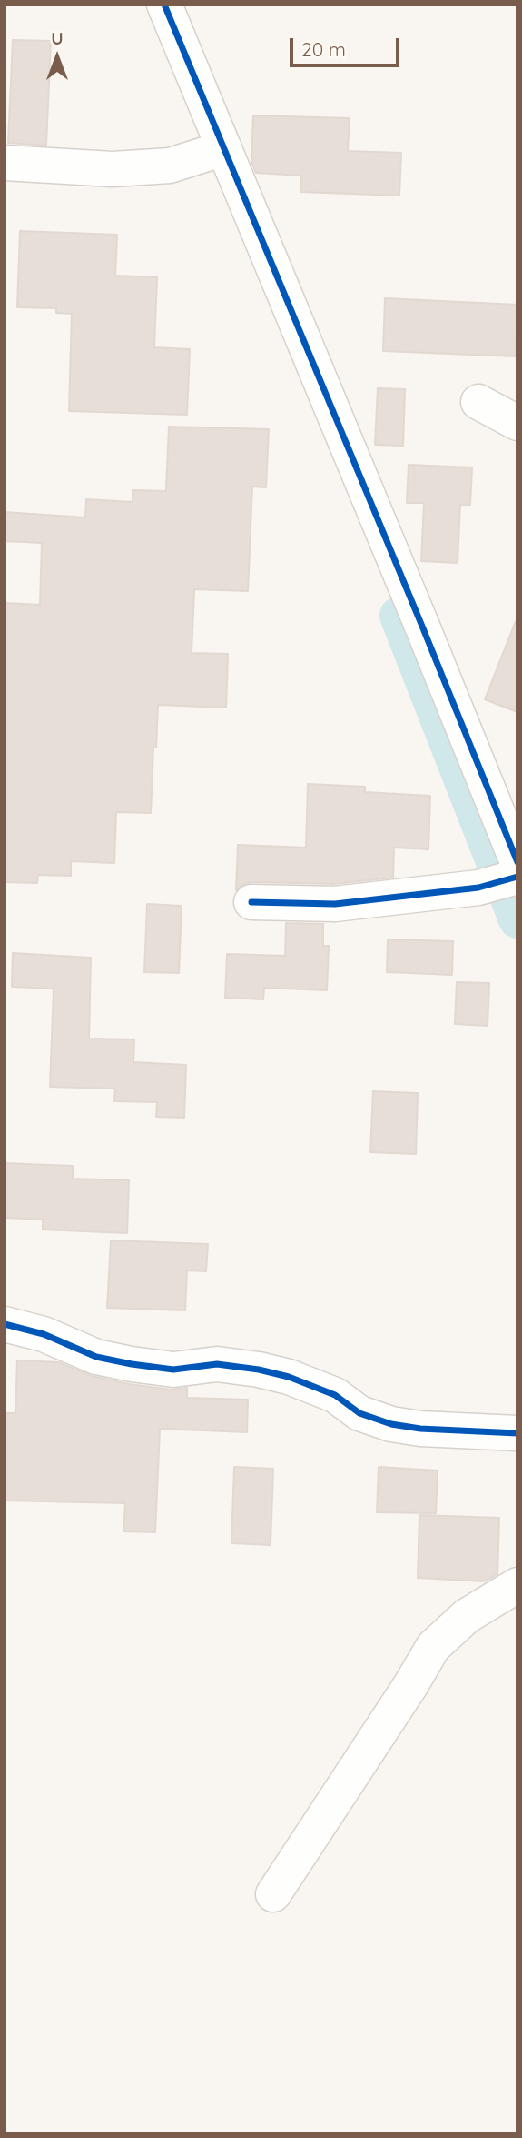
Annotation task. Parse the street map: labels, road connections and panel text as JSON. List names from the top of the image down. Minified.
{"scale_bar":"20 m","north":"top"}
